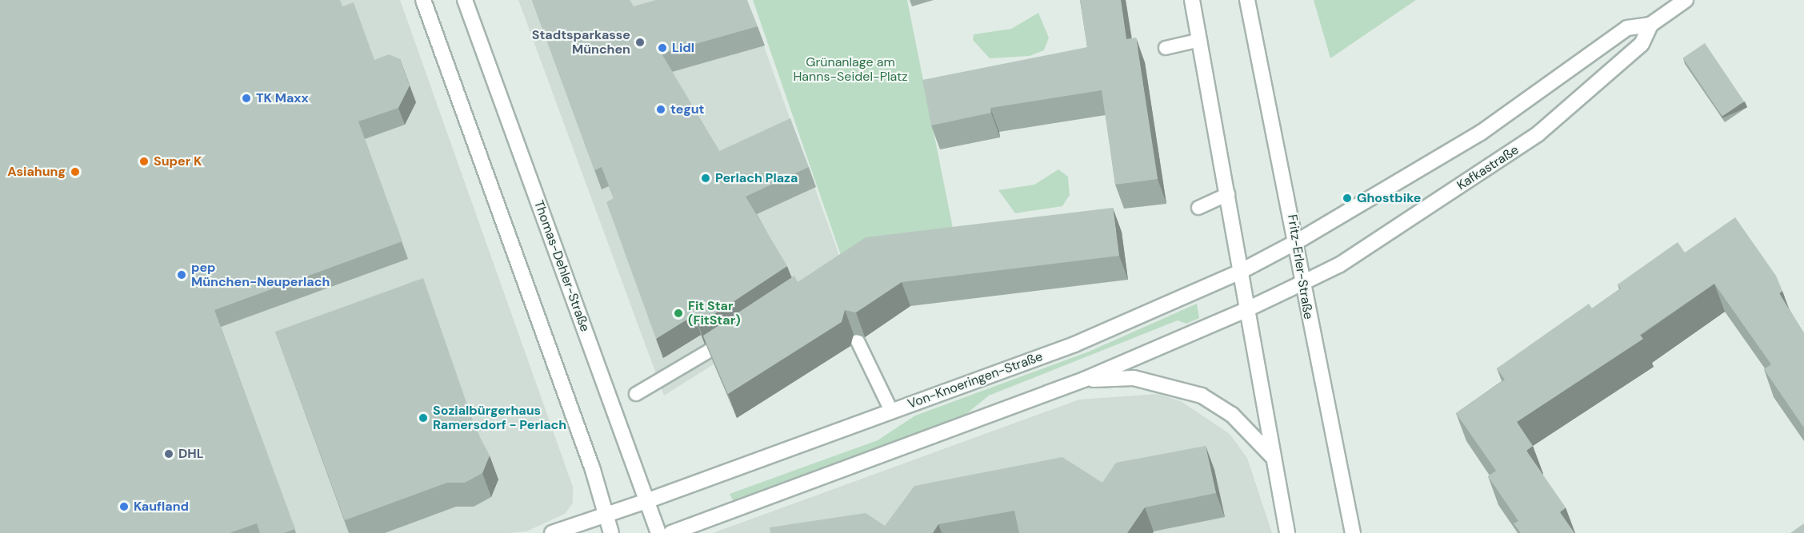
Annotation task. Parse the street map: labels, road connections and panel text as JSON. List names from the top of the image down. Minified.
{"streets":{"street":["Kafkastraße","Thomas-Dehler-Straße","Fritz-Erler-Straße","Von-Knoeringen-Straße"]},"crossings":[["Kafkastraße","Fritz-Erler-Straße"],["Kafkastraße","Von-Knoeringen-Straße"],["Thomas-Dehler-Straße","Von-Knoeringen-Straße"],["Fritz-Erler-Straße","Von-Knoeringen-Straße"]],"parks":["Grünanlage am Hanns-Seidel-Platz"],"places":["Stadtsparkasse München","Lidl","TK Maxx","tegut","Super K","Asiahung","Perlach Plaza","Ghostbike","pep München-Neuperlach","Fit Star (FitStar)","Sozialbürgerhaus Ramersdorf - Perlach","DHL","Kaufland"]}
